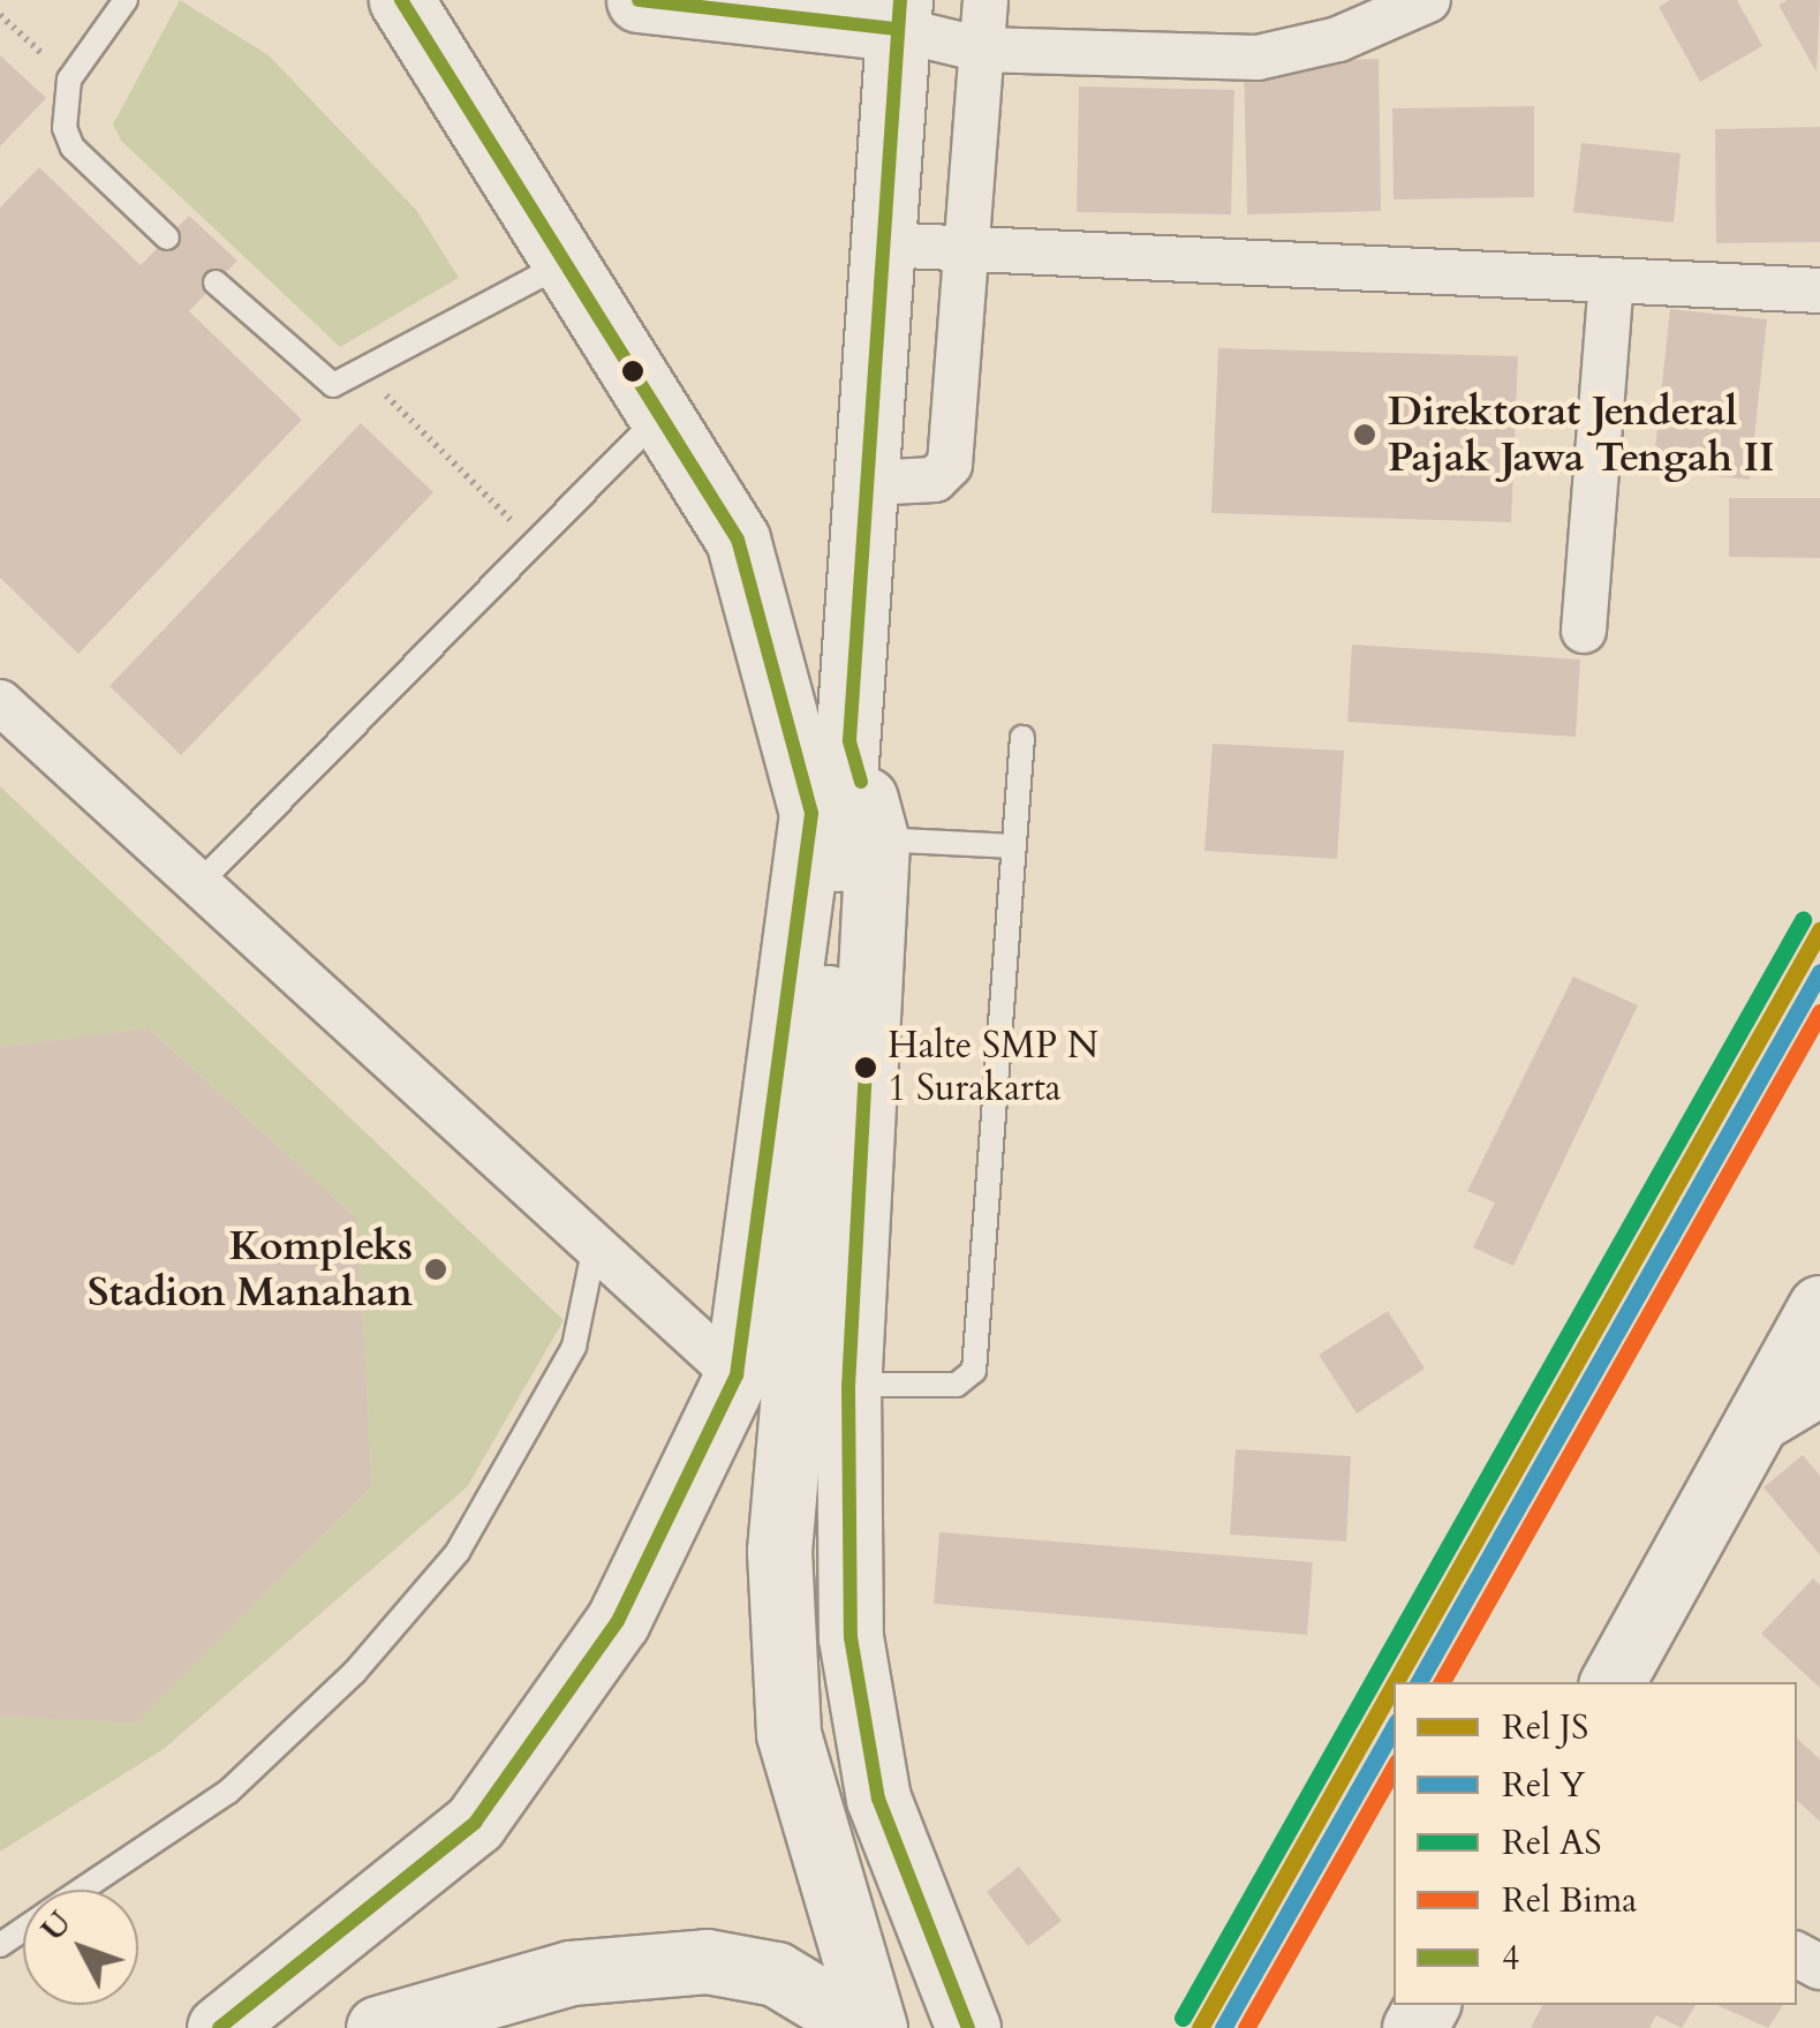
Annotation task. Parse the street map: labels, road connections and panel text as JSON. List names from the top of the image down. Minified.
{"places":["Direktorat Jenderal Pajak Jawa Tengah II","Halte SMP N 1 Surakarta","Kompleks Stadion Manahan"],"lines":["transit line 4","rail line AS","rail line JS","rail line Y","rail line Bima"],"legend":["Rel JS","Rel Y","Rel AS","Rel Bima","4"],"north":"top left"}
